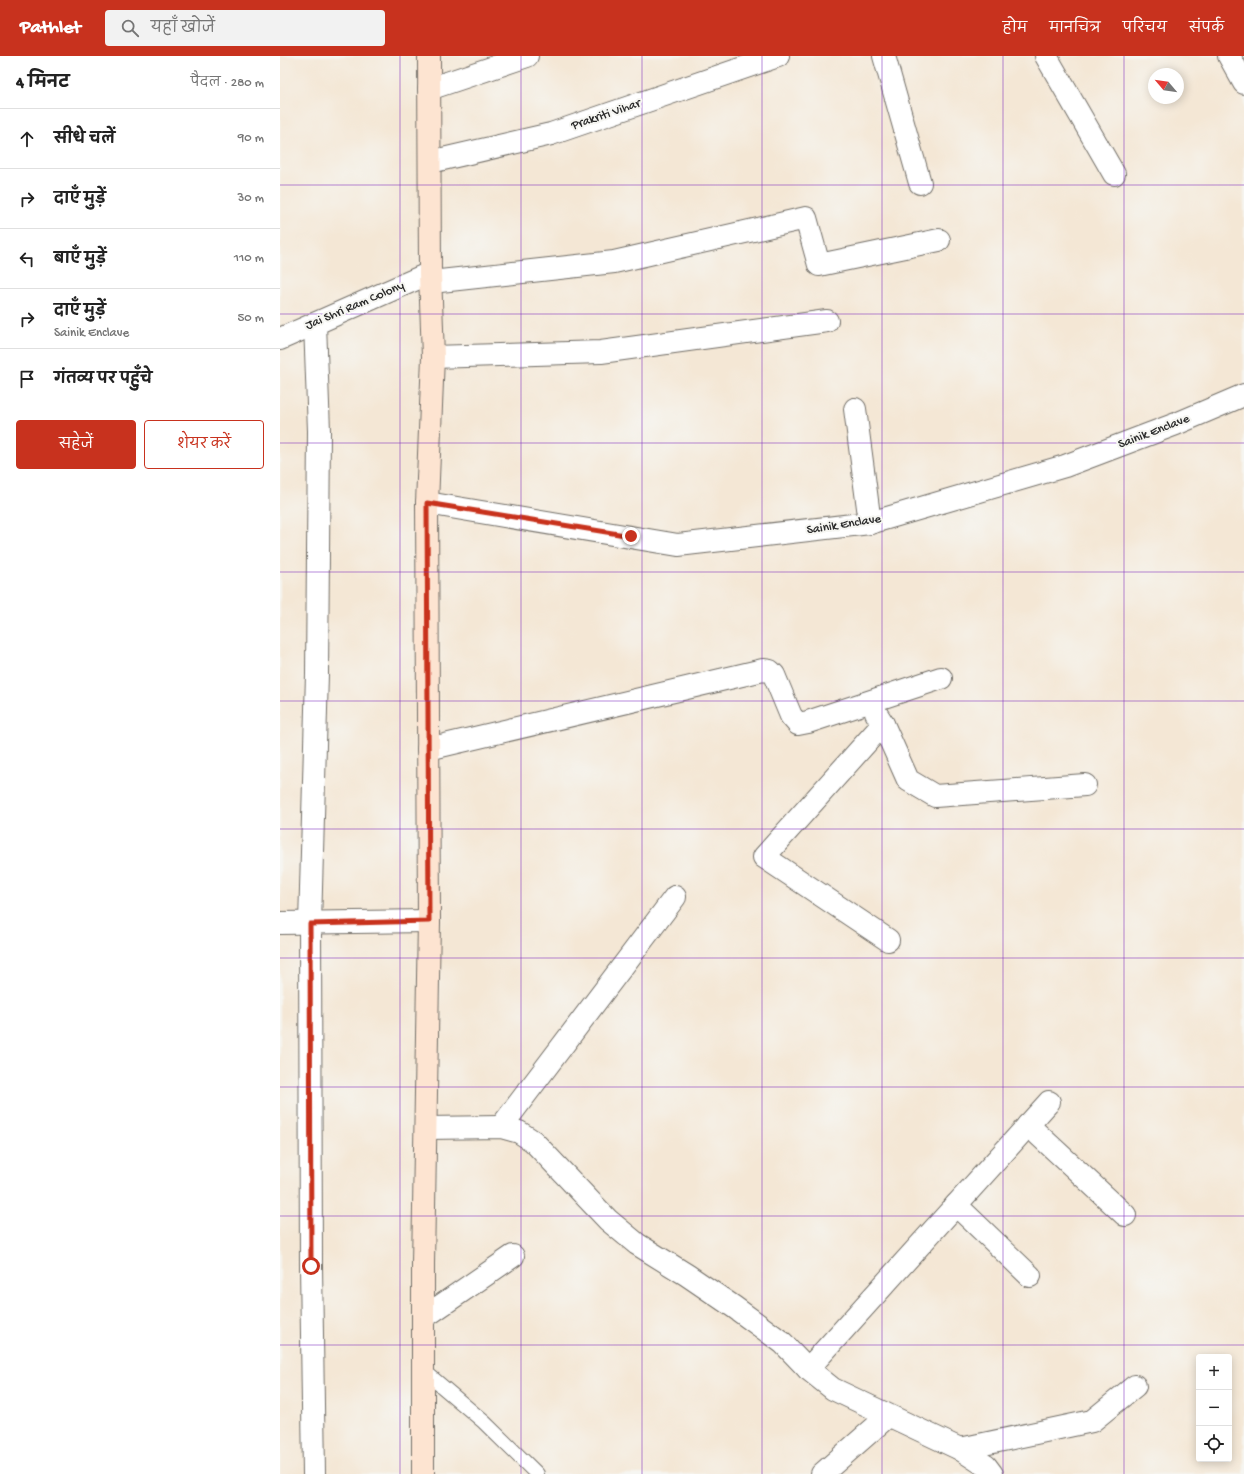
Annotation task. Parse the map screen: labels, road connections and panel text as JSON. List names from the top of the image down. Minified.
{"streets":{"street":["Prakriti Vihar","Jai Shri Ram Colony","Sainik Enclave"]},"north":"top left","page":{"header":"Pathlet","search":"यहाँ खोजें","nav":["होम","मानचित्र","परिचय","संपर्क"],"heading":["4 मिनट","पैदल · 280 m"],"list":[["सीधे चलें","90 m"],["दाएँ मुड़ें","30 m"],["बाएँ मुड़ें","110 m"],["दाएँ मुड़ें","Sainik Enclave","50 m"],"गंतव्य पर पहुँचे"],"buttons":["सहेजें","शेयर करें"],"map_buttons":["+","−"]}}
